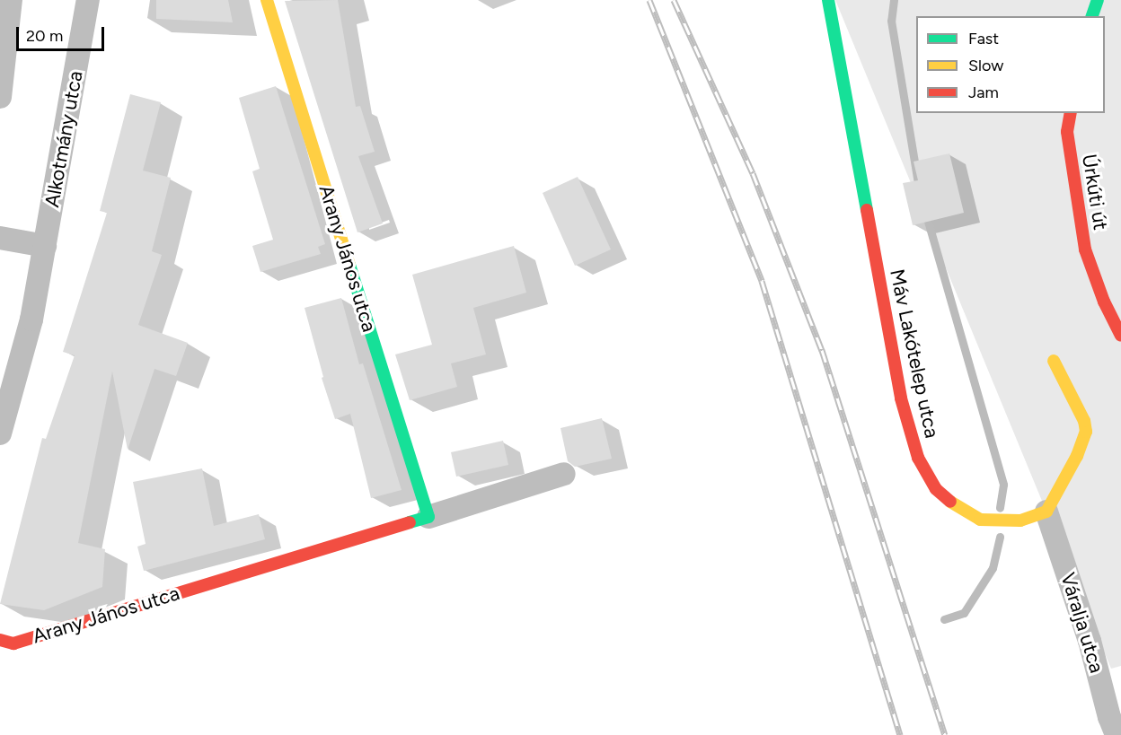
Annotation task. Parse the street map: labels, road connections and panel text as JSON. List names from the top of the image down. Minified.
{"streets":{"street":["Alkotmány utca","Úrkúti út","Arany János utca","Máv Lakótelep utca","Váralja utca"]},"crossings":[["Máv Lakótelep utca","Váralja utca"]],"legend":["Fast","Slow","Jam"],"scale_bar":"20 m"}
